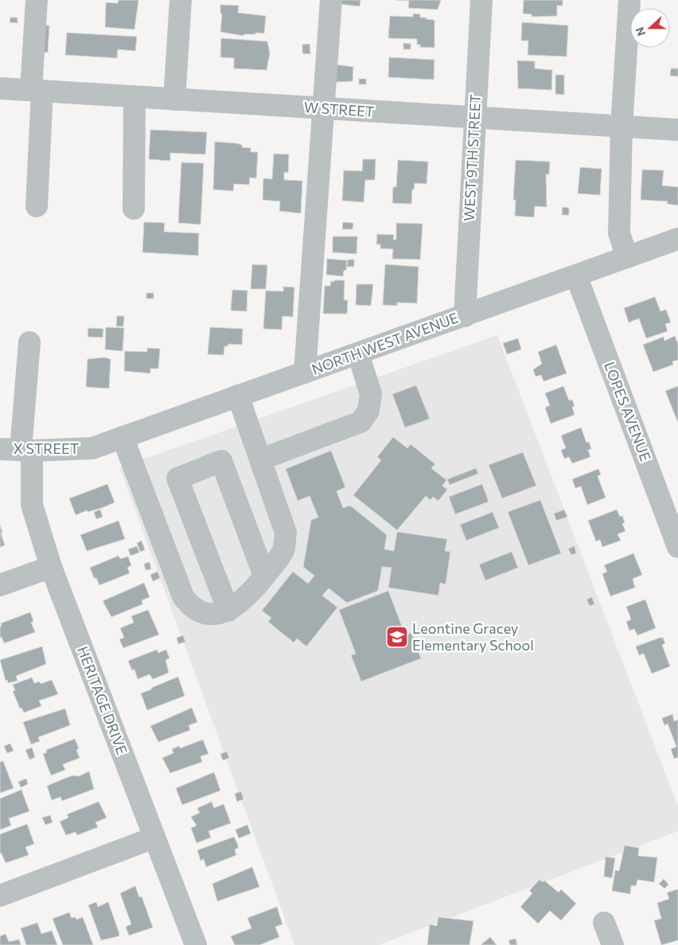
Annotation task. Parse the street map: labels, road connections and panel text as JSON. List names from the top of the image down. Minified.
{"streets":{"street":["W STREET","WEST 9TH STREET","NORTH WEST AVENUE","LOPES AVENUE","X STREET","HERITAGE DRIVE"]},"crossings":[["W STREET","WEST 9TH STREET"],["WEST 9TH STREET","NORTH WEST AVENUE"],["NORTH WEST AVENUE","LOPES AVENUE"],["NORTH WEST AVENUE","X STREET"],["X STREET","HERITAGE DRIVE"]],"places":{"school or university":["Leontine Gracey Elementary School"]},"north":"left"}
